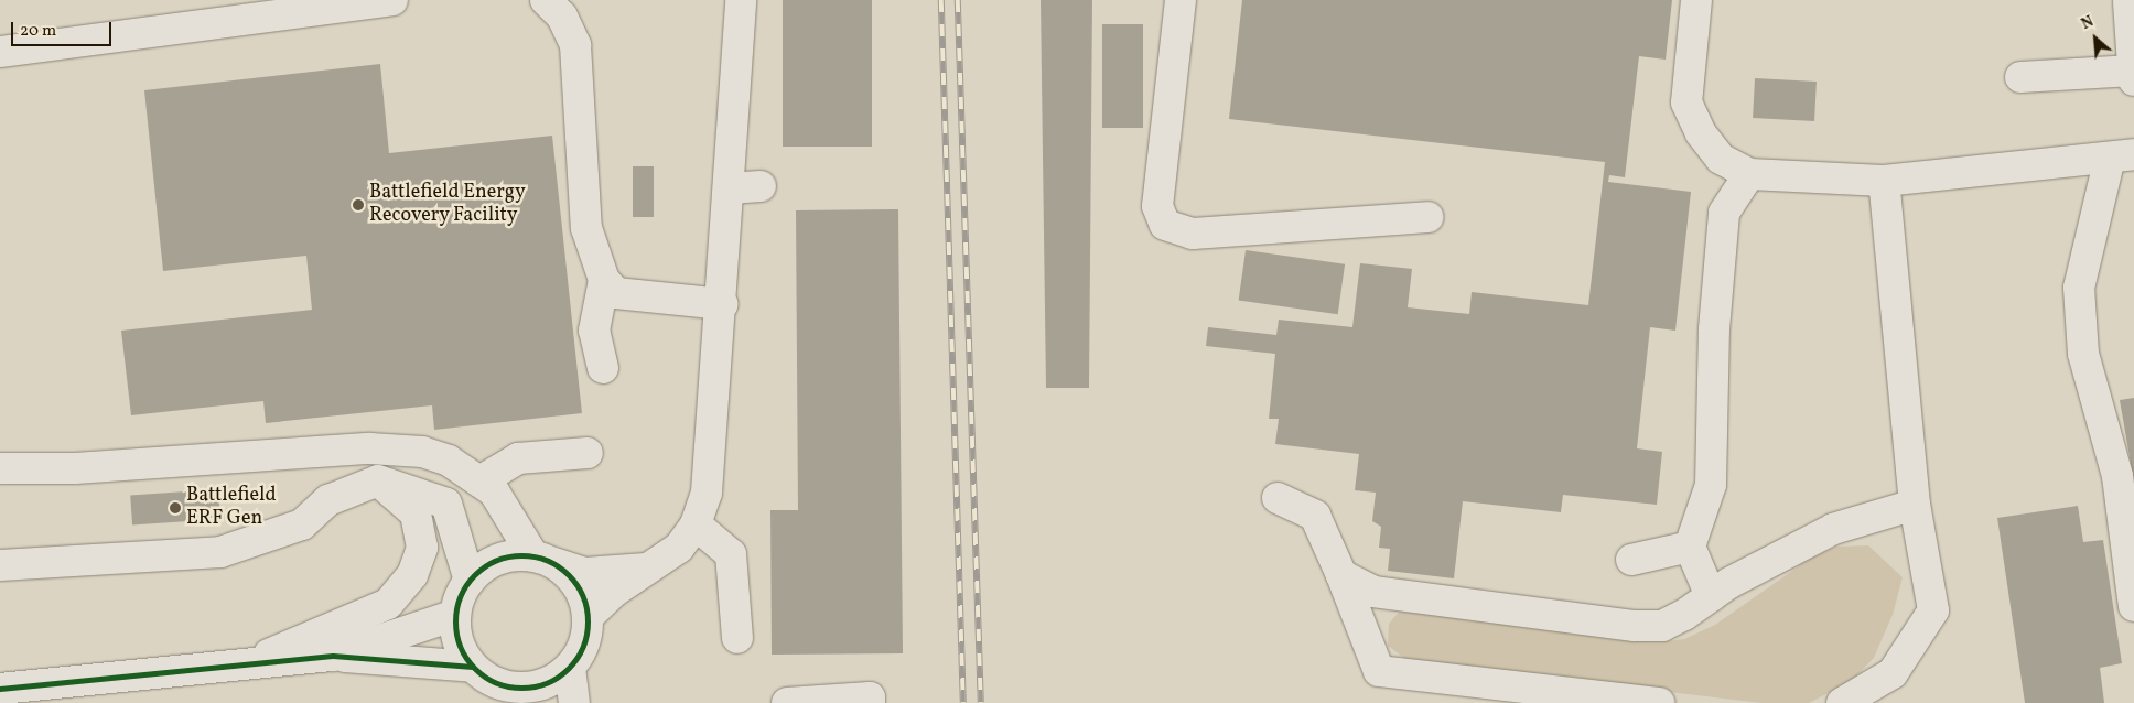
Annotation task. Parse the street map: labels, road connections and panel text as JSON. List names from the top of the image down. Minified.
{"places":["Battlefield Energy Recovery Facility","Battlefield ERF Gen"],"scale_bar":"20 m","north":"top left"}
